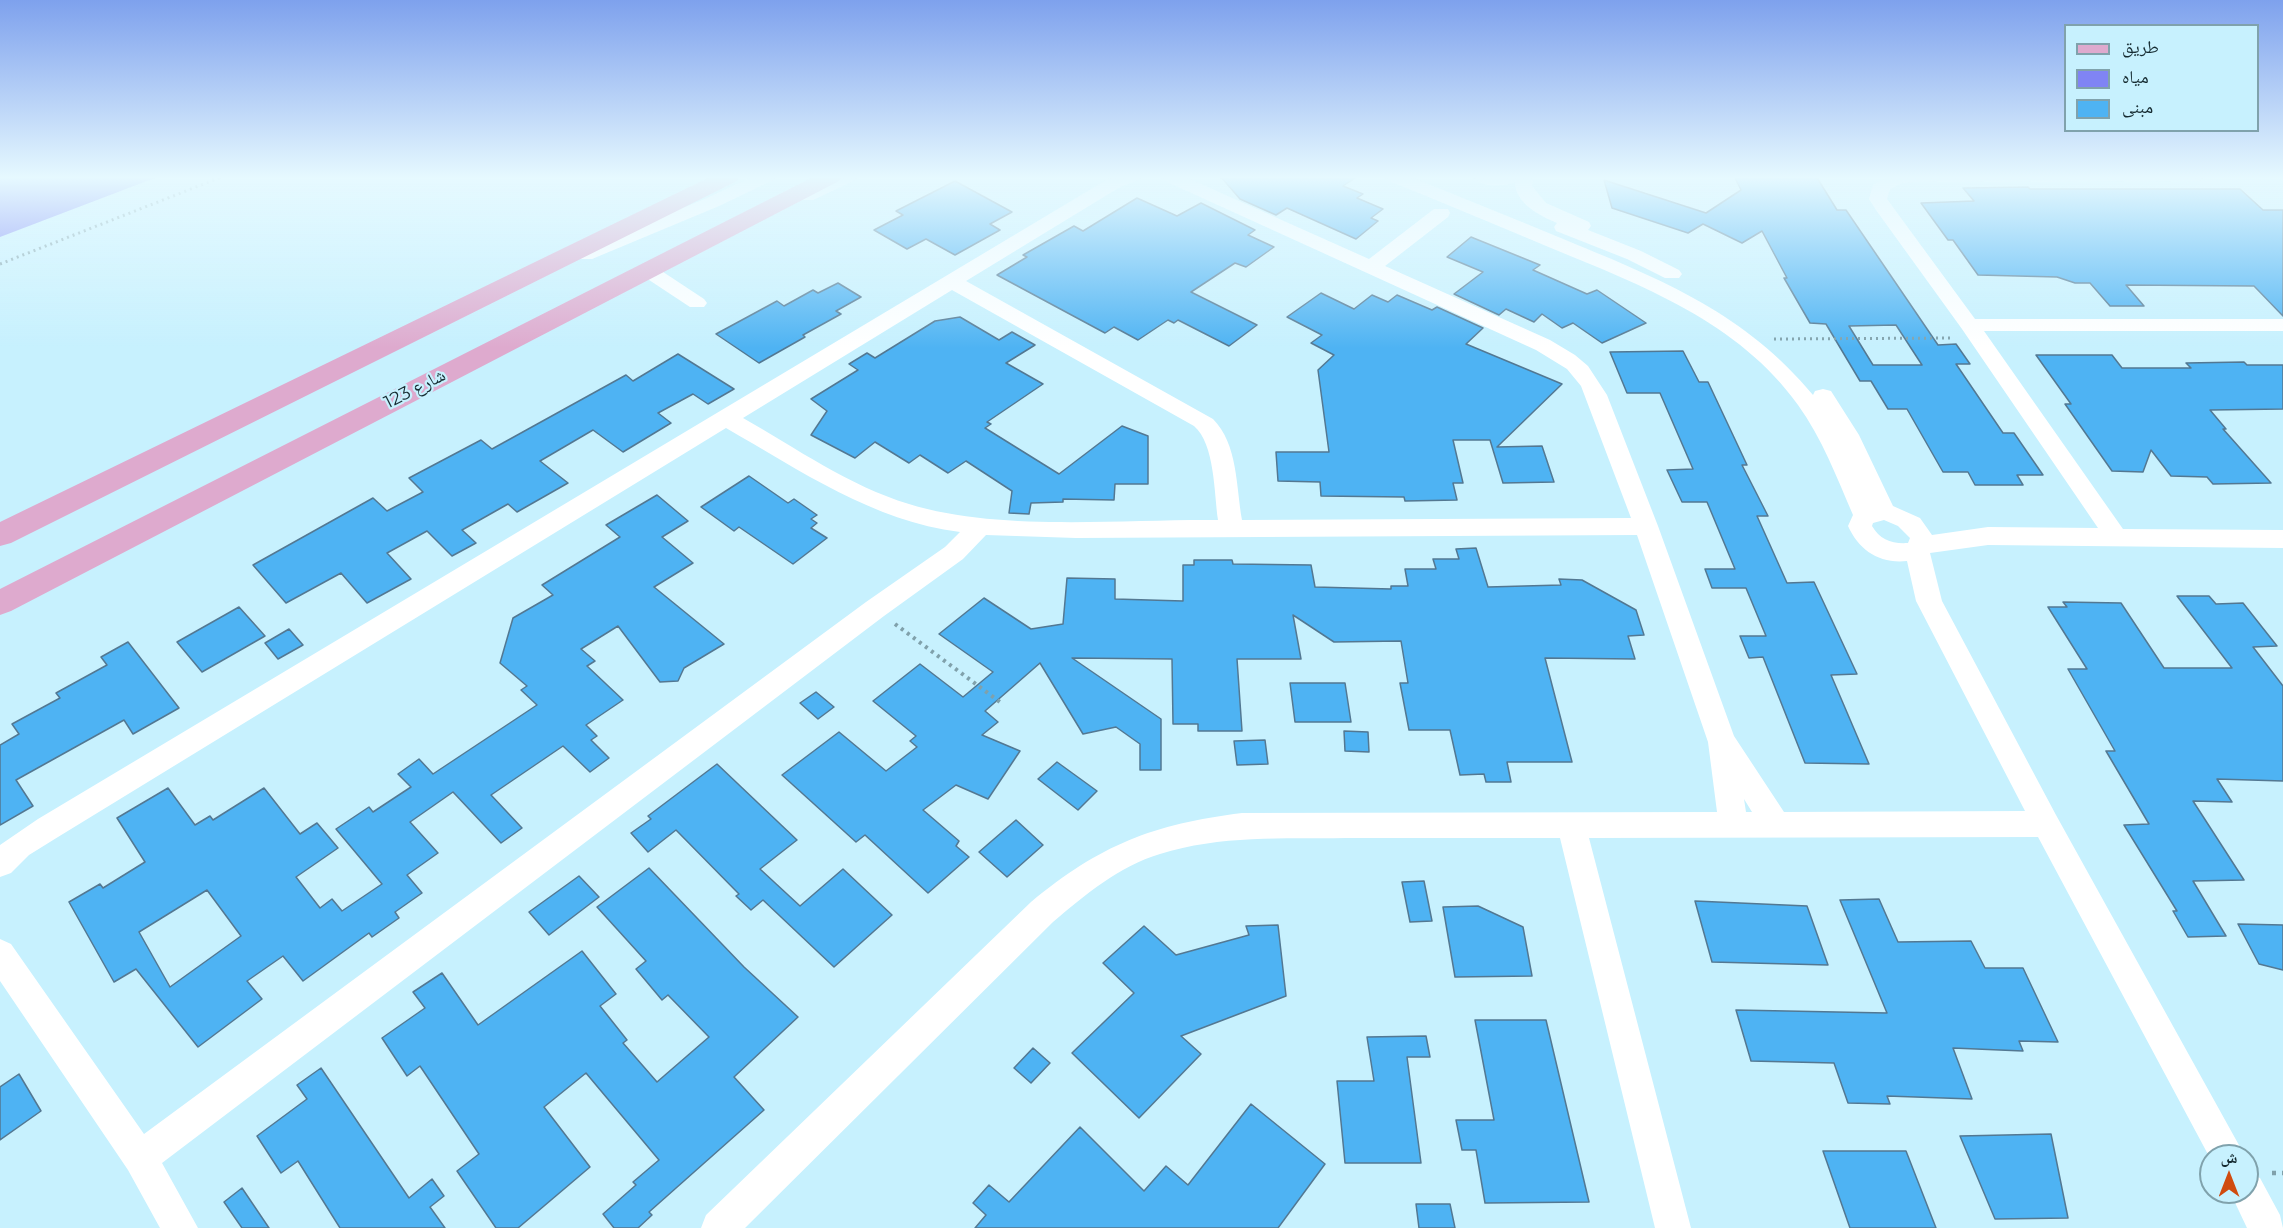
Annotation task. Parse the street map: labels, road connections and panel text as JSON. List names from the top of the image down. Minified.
{"streets":{"main road":["شارع 123"]},"legend":["طريق","مياه","مبنى"],"north":"top"}
